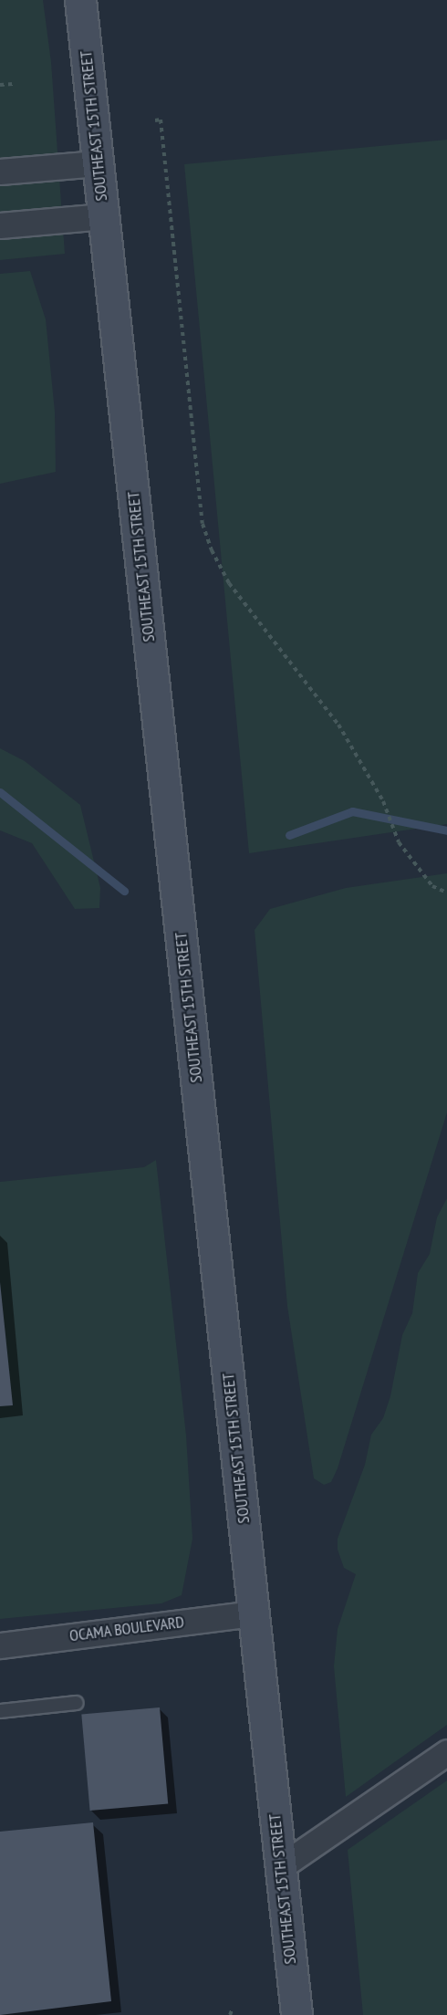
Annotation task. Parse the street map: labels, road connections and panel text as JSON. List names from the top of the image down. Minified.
{"streets":{"main road":["SOUTHEAST 15TH STREET"],"street":["OCAMA BOULEVARD"]},"crossings":[["SOUTHEAST 15TH STREET","OCAMA BOULEVARD"]]}
